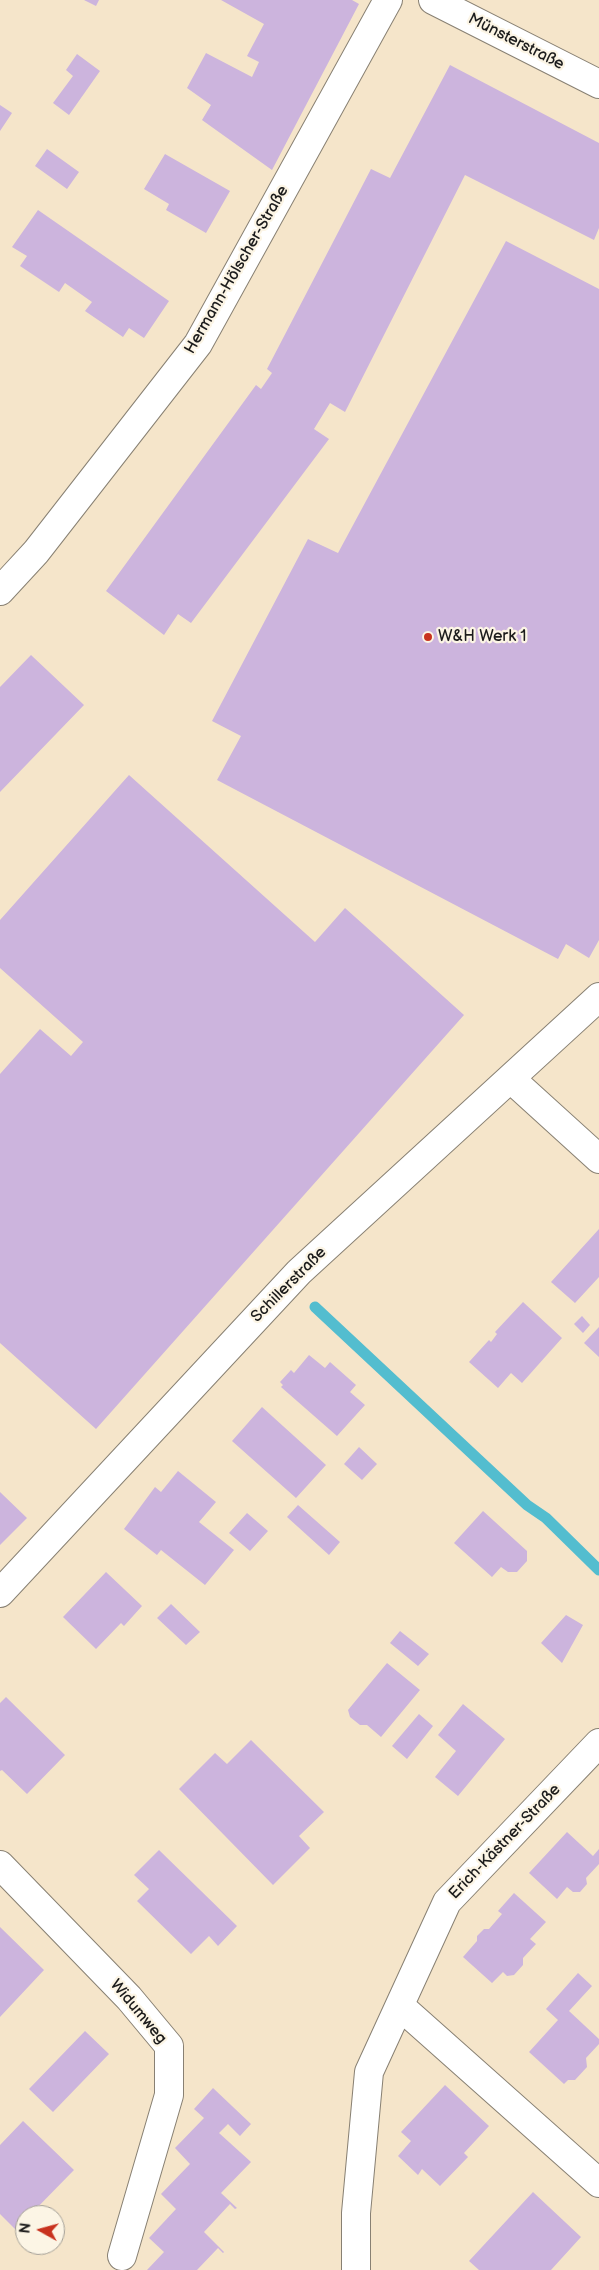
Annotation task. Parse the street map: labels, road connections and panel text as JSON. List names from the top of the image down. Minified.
{"streets":{"street":["Münsterstraße","Hermann-Hölscher-Straße","Schillerstraße","Erich-Kästner-Straße","Widumweg"]},"places":["W&H Werk 1"],"north":"left"}
